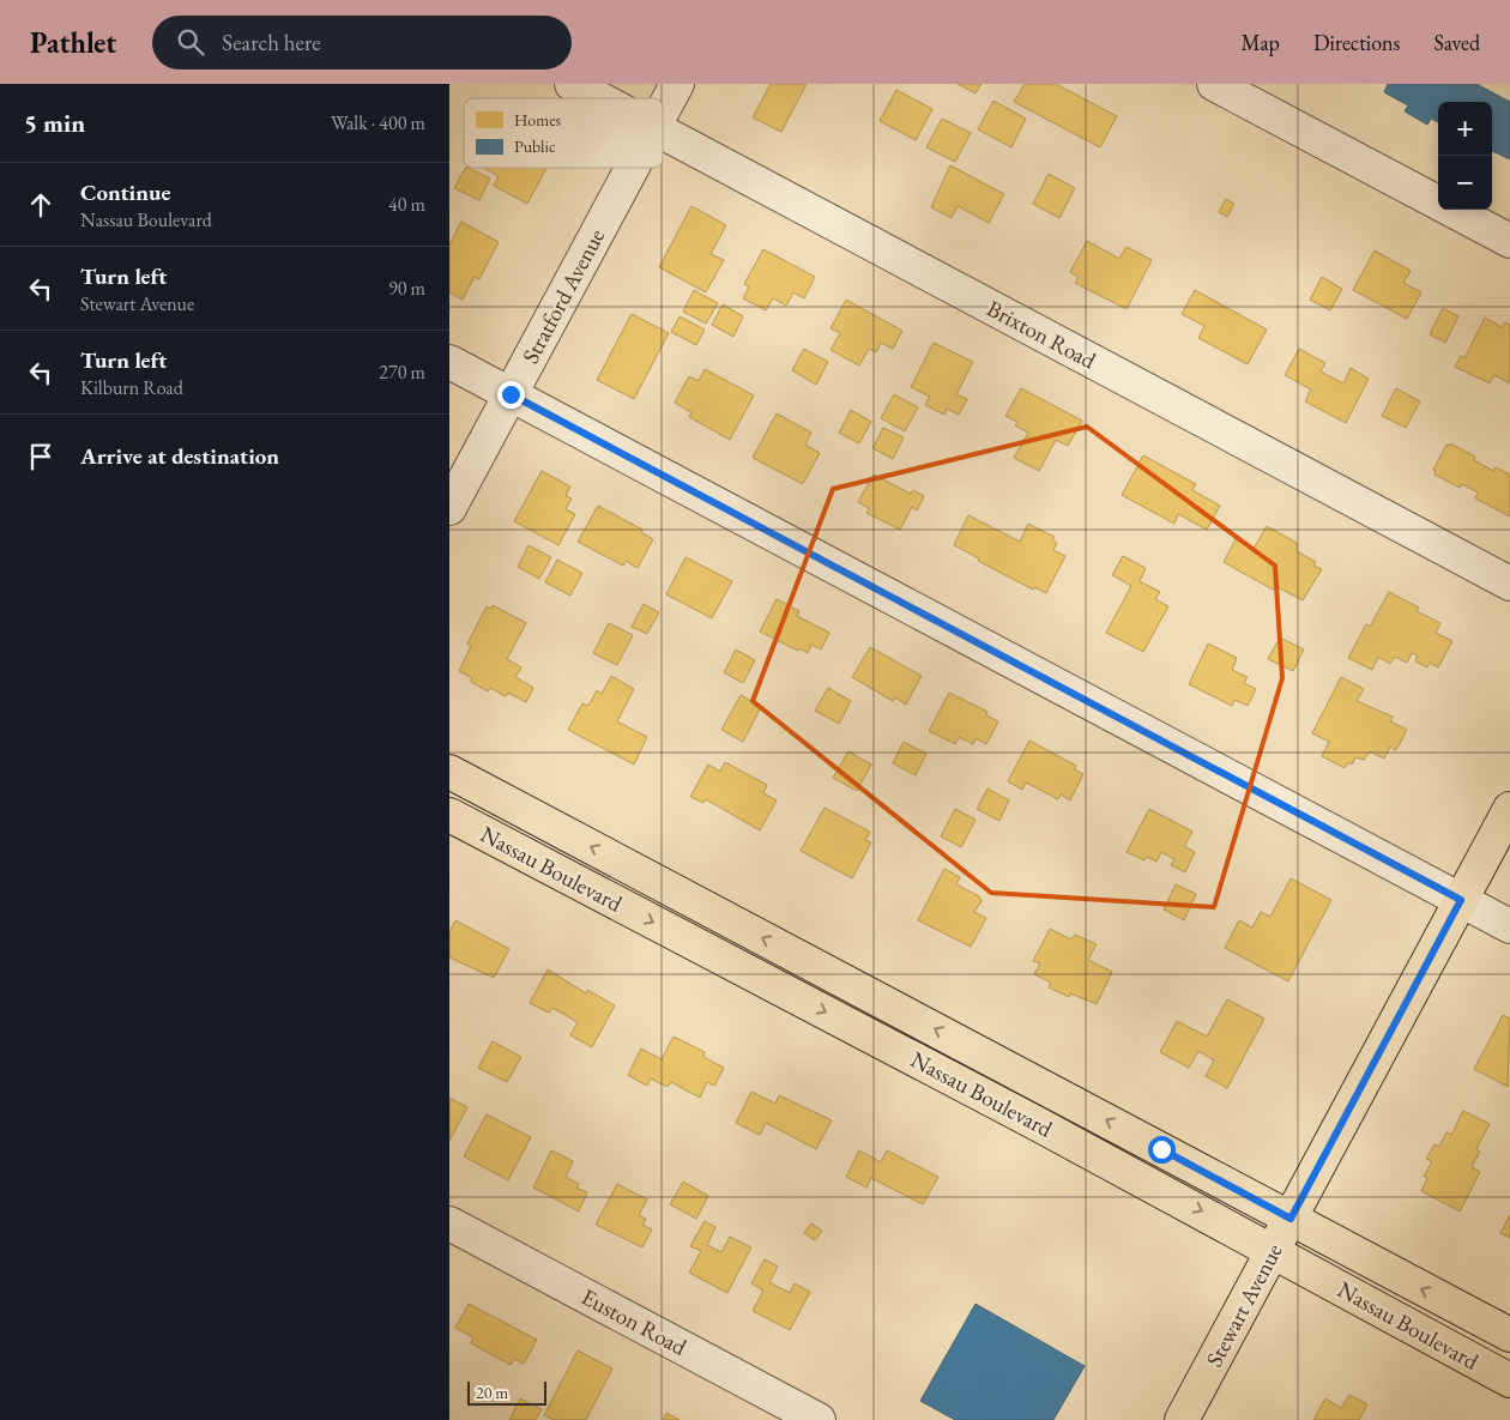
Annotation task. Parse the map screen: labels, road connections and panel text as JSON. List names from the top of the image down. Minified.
{"streets":{"main road":["Nassau Boulevard","Stewart Avenue"],"street":["Stratford Avenue","Brixton Road","Euston Road"]},"crossings":[["Nassau Boulevard","Stewart Avenue"]],"legend":["Homes","Public"],"scale_bar":"20 m","page":{"header":"Pathlet","search":"Search here","nav":["Map","Directions","Saved"],"heading":["5 min","Walk · 400 m"],"map_buttons":["+","−"],"list":[["Continue","Nassau Boulevard","40 m"],["Turn left","Stewart Avenue","90 m"],["Turn left","Kilburn Road","270 m"],"Arrive at destination"],"scale":"20 m"}}
